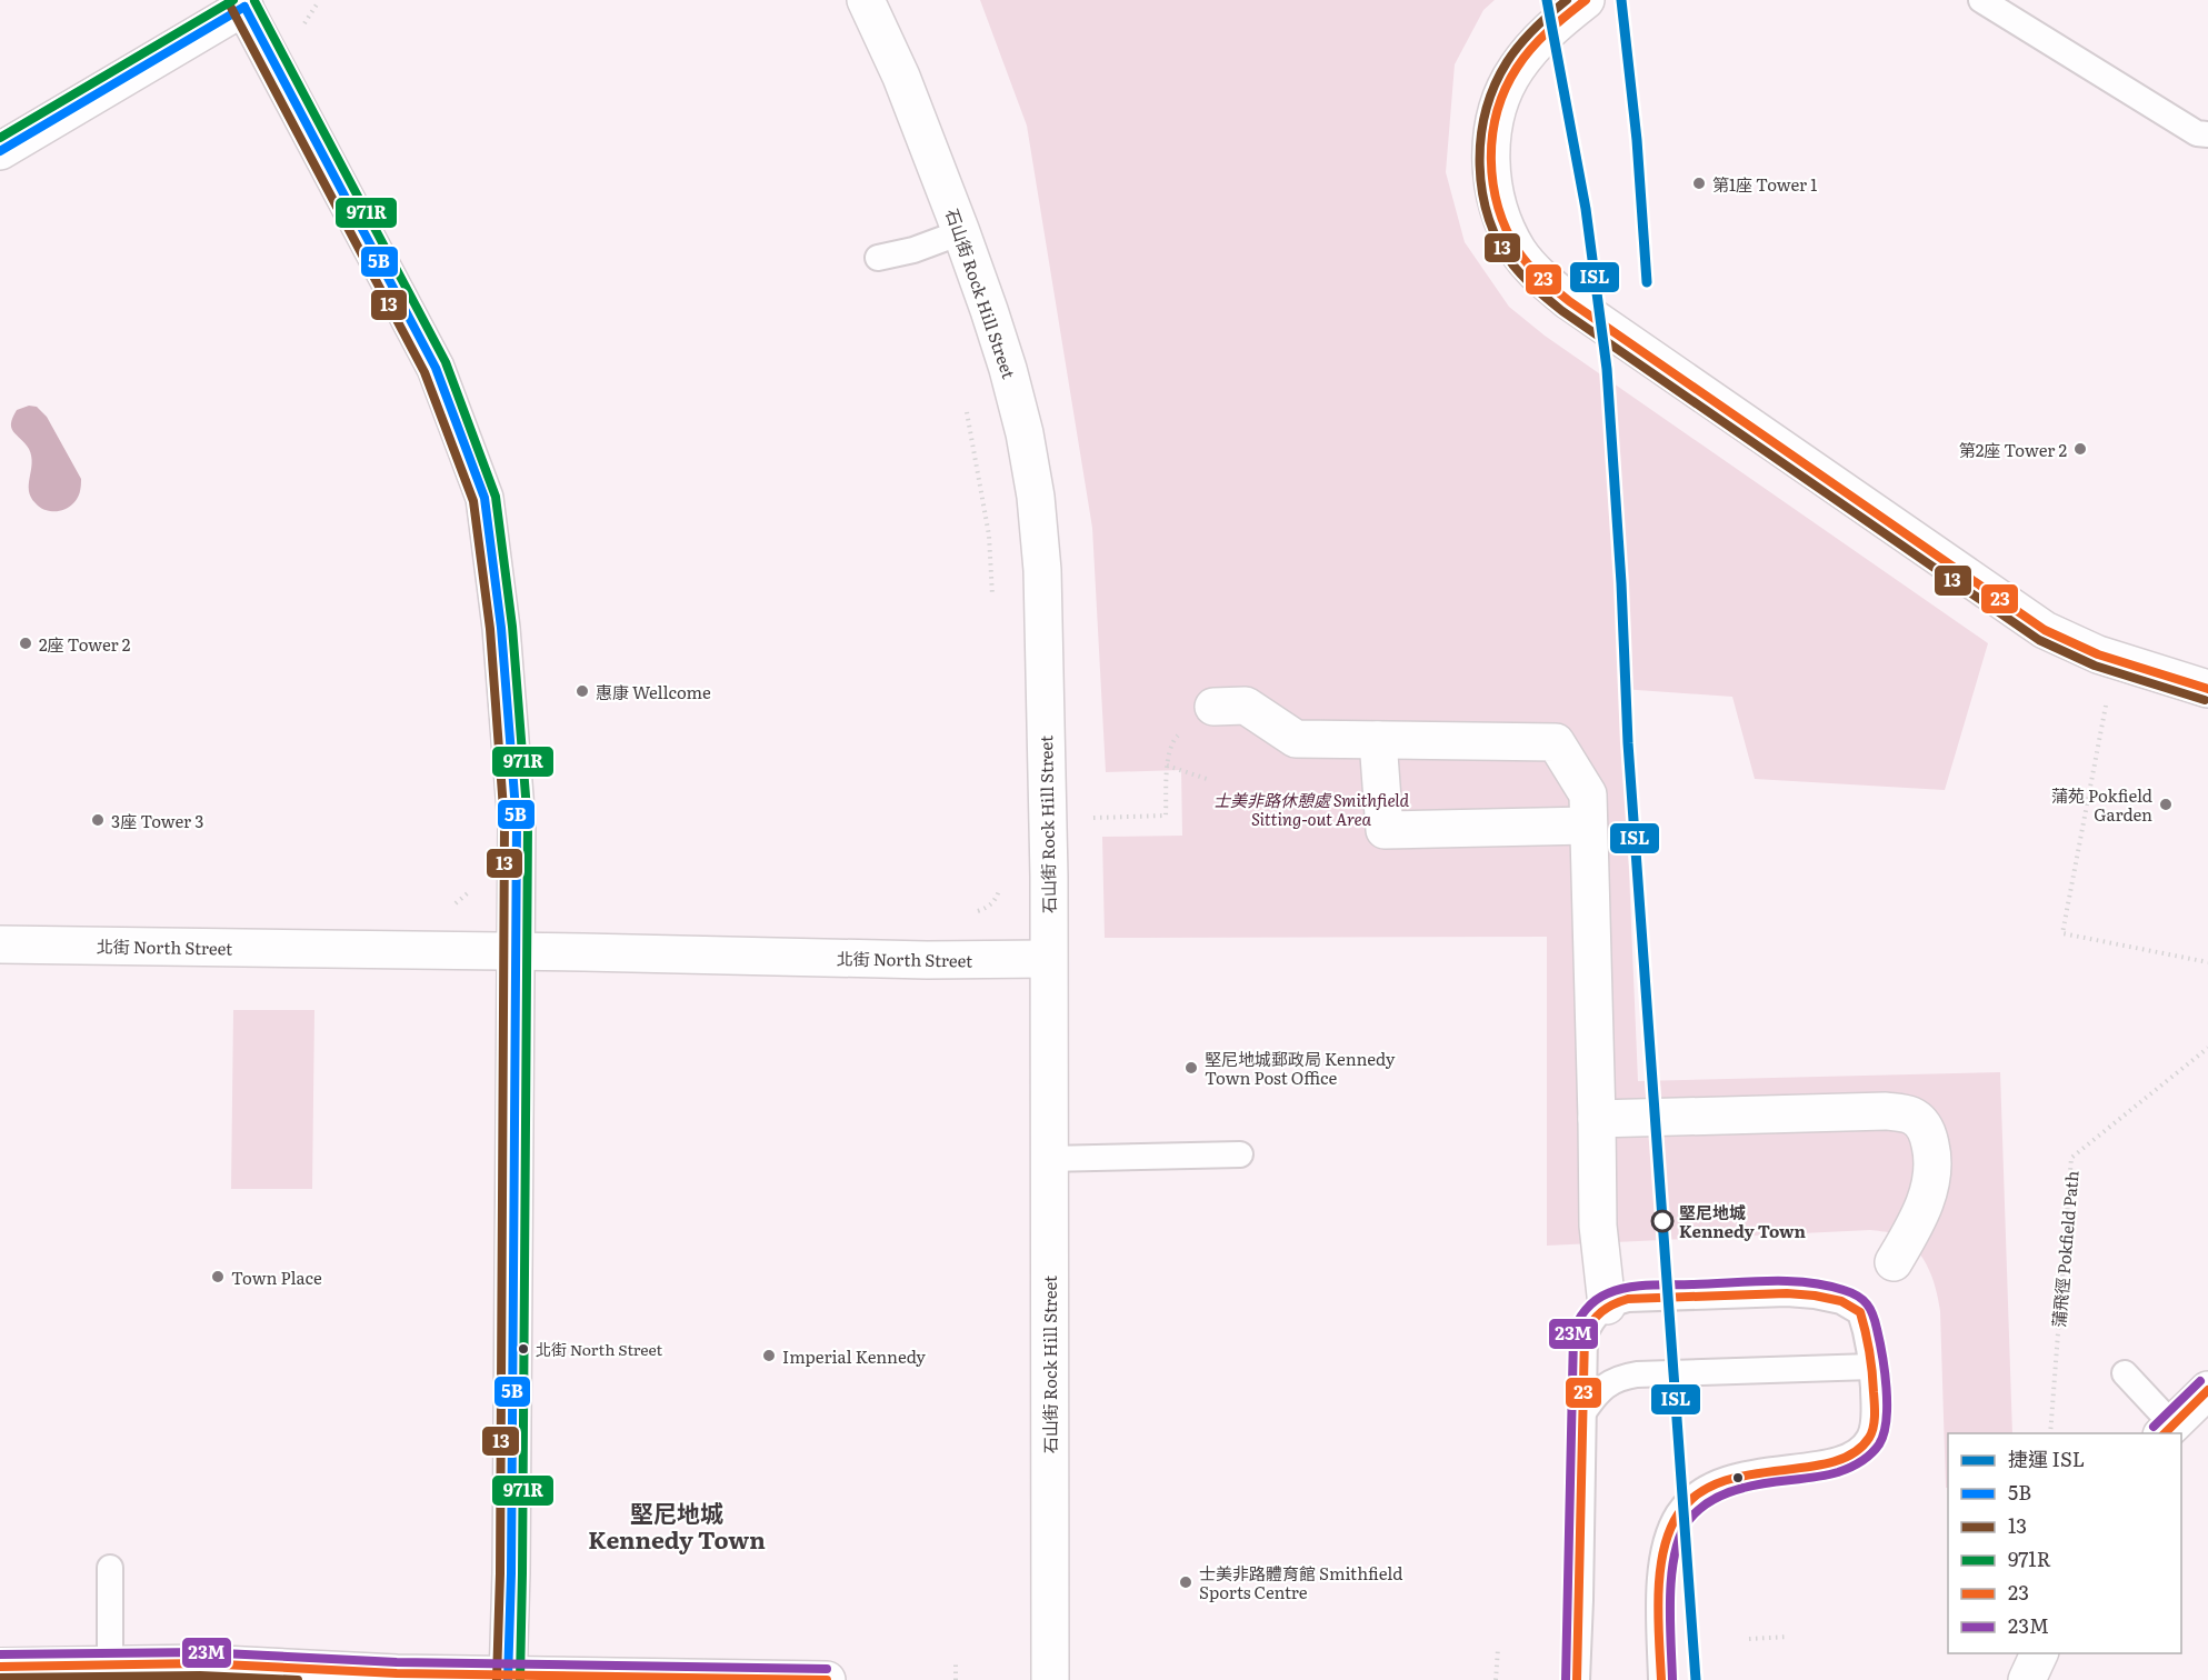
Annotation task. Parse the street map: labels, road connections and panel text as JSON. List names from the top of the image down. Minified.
{"streets":{"main road":["石山街 Rock Hill Street","北街 North Street"],"path":["蒲飛徑 Pokfield Path"]},"crossings":[["石山街 Rock Hill Street","北街 North Street"]],"districts":["堅尼地城 Kennedy Town"],"parks":["士美非路休憩處 Smithfield Sitting-out Area"],"places":["第1座 Tower 1","第2座 Tower 2","2座 Tower 2","惠康 Wellcome","蒲苑 Pokfield Garden","3座 Tower 3","堅尼地城郵政局 Kennedy Town Post Office","堅尼地城 Kennedy Town","Town Place","北街 North Street","Imperial Kennedy","士美非路體育館 Smithfield Sports Centre"],"lines":["metro line ISL","transit line 13","transit line 971R","transit line 23","transit line 5B","transit line 23M"],"legend":["捷運 ISL","5B","13","971R","23","23M"]}
